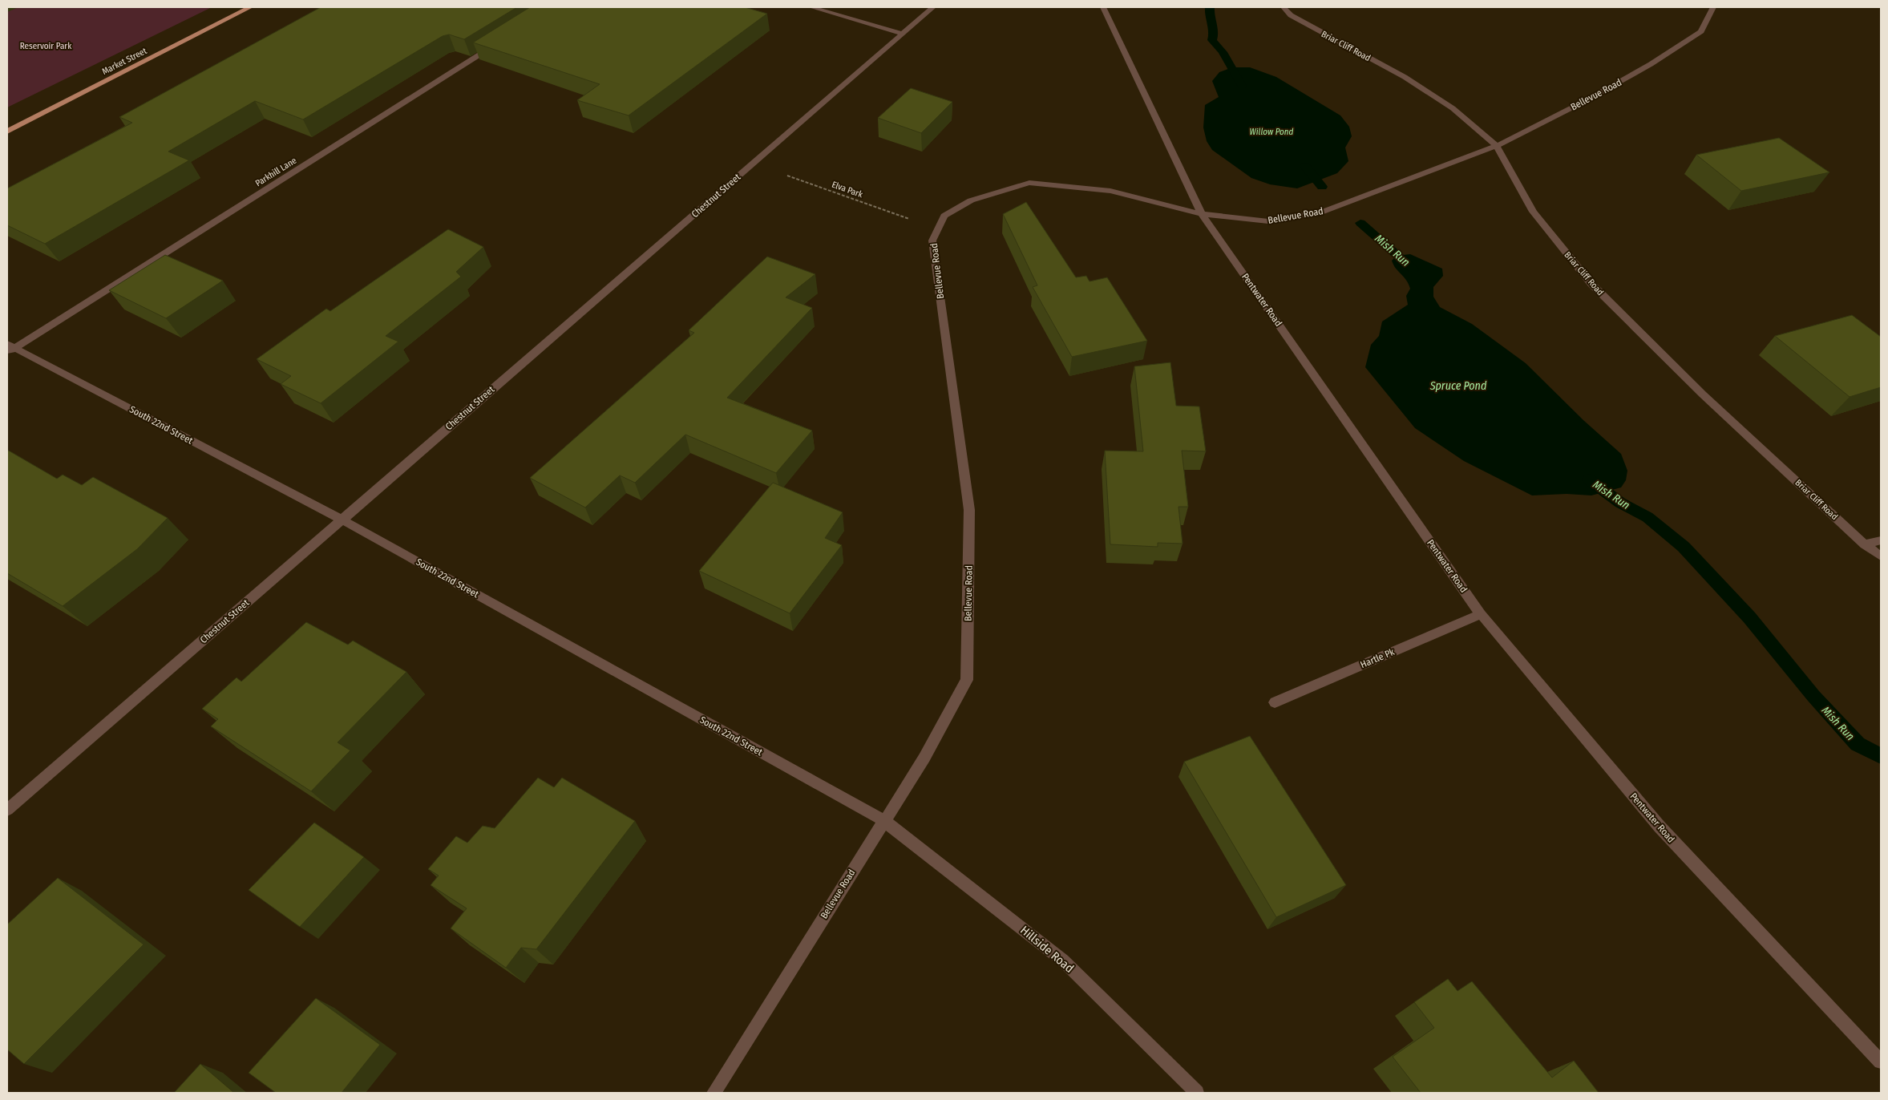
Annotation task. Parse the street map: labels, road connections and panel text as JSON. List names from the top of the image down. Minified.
{"streets":{"main road":["Market Street"],"street":["Briar Cliff Road","Bellevue Road","Parkhill Lane","Chestnut Street","Pentwater Road","South 22nd Street","Hartle Pk","Hillside Road"],"path":["Elva Park"]},"crossings":[["Briar Cliff Road","Bellevue Road"],["Bellevue Road","Elva Park"],["Bellevue Road","Pentwater Road"],["Bellevue Road","South 22nd Street"],["Bellevue Road","Hillside Road"],["Parkhill Lane","South 22nd Street"],["Elva Park","Chestnut Street"],["Chestnut Street","South 22nd Street"],["Pentwater Road","Hartle Pk"],["South 22nd Street","Hillside Road"]],"water":["Willow Pond","Mish Run","Spruce Pond"],"parks":["Reservoir Park"]}
